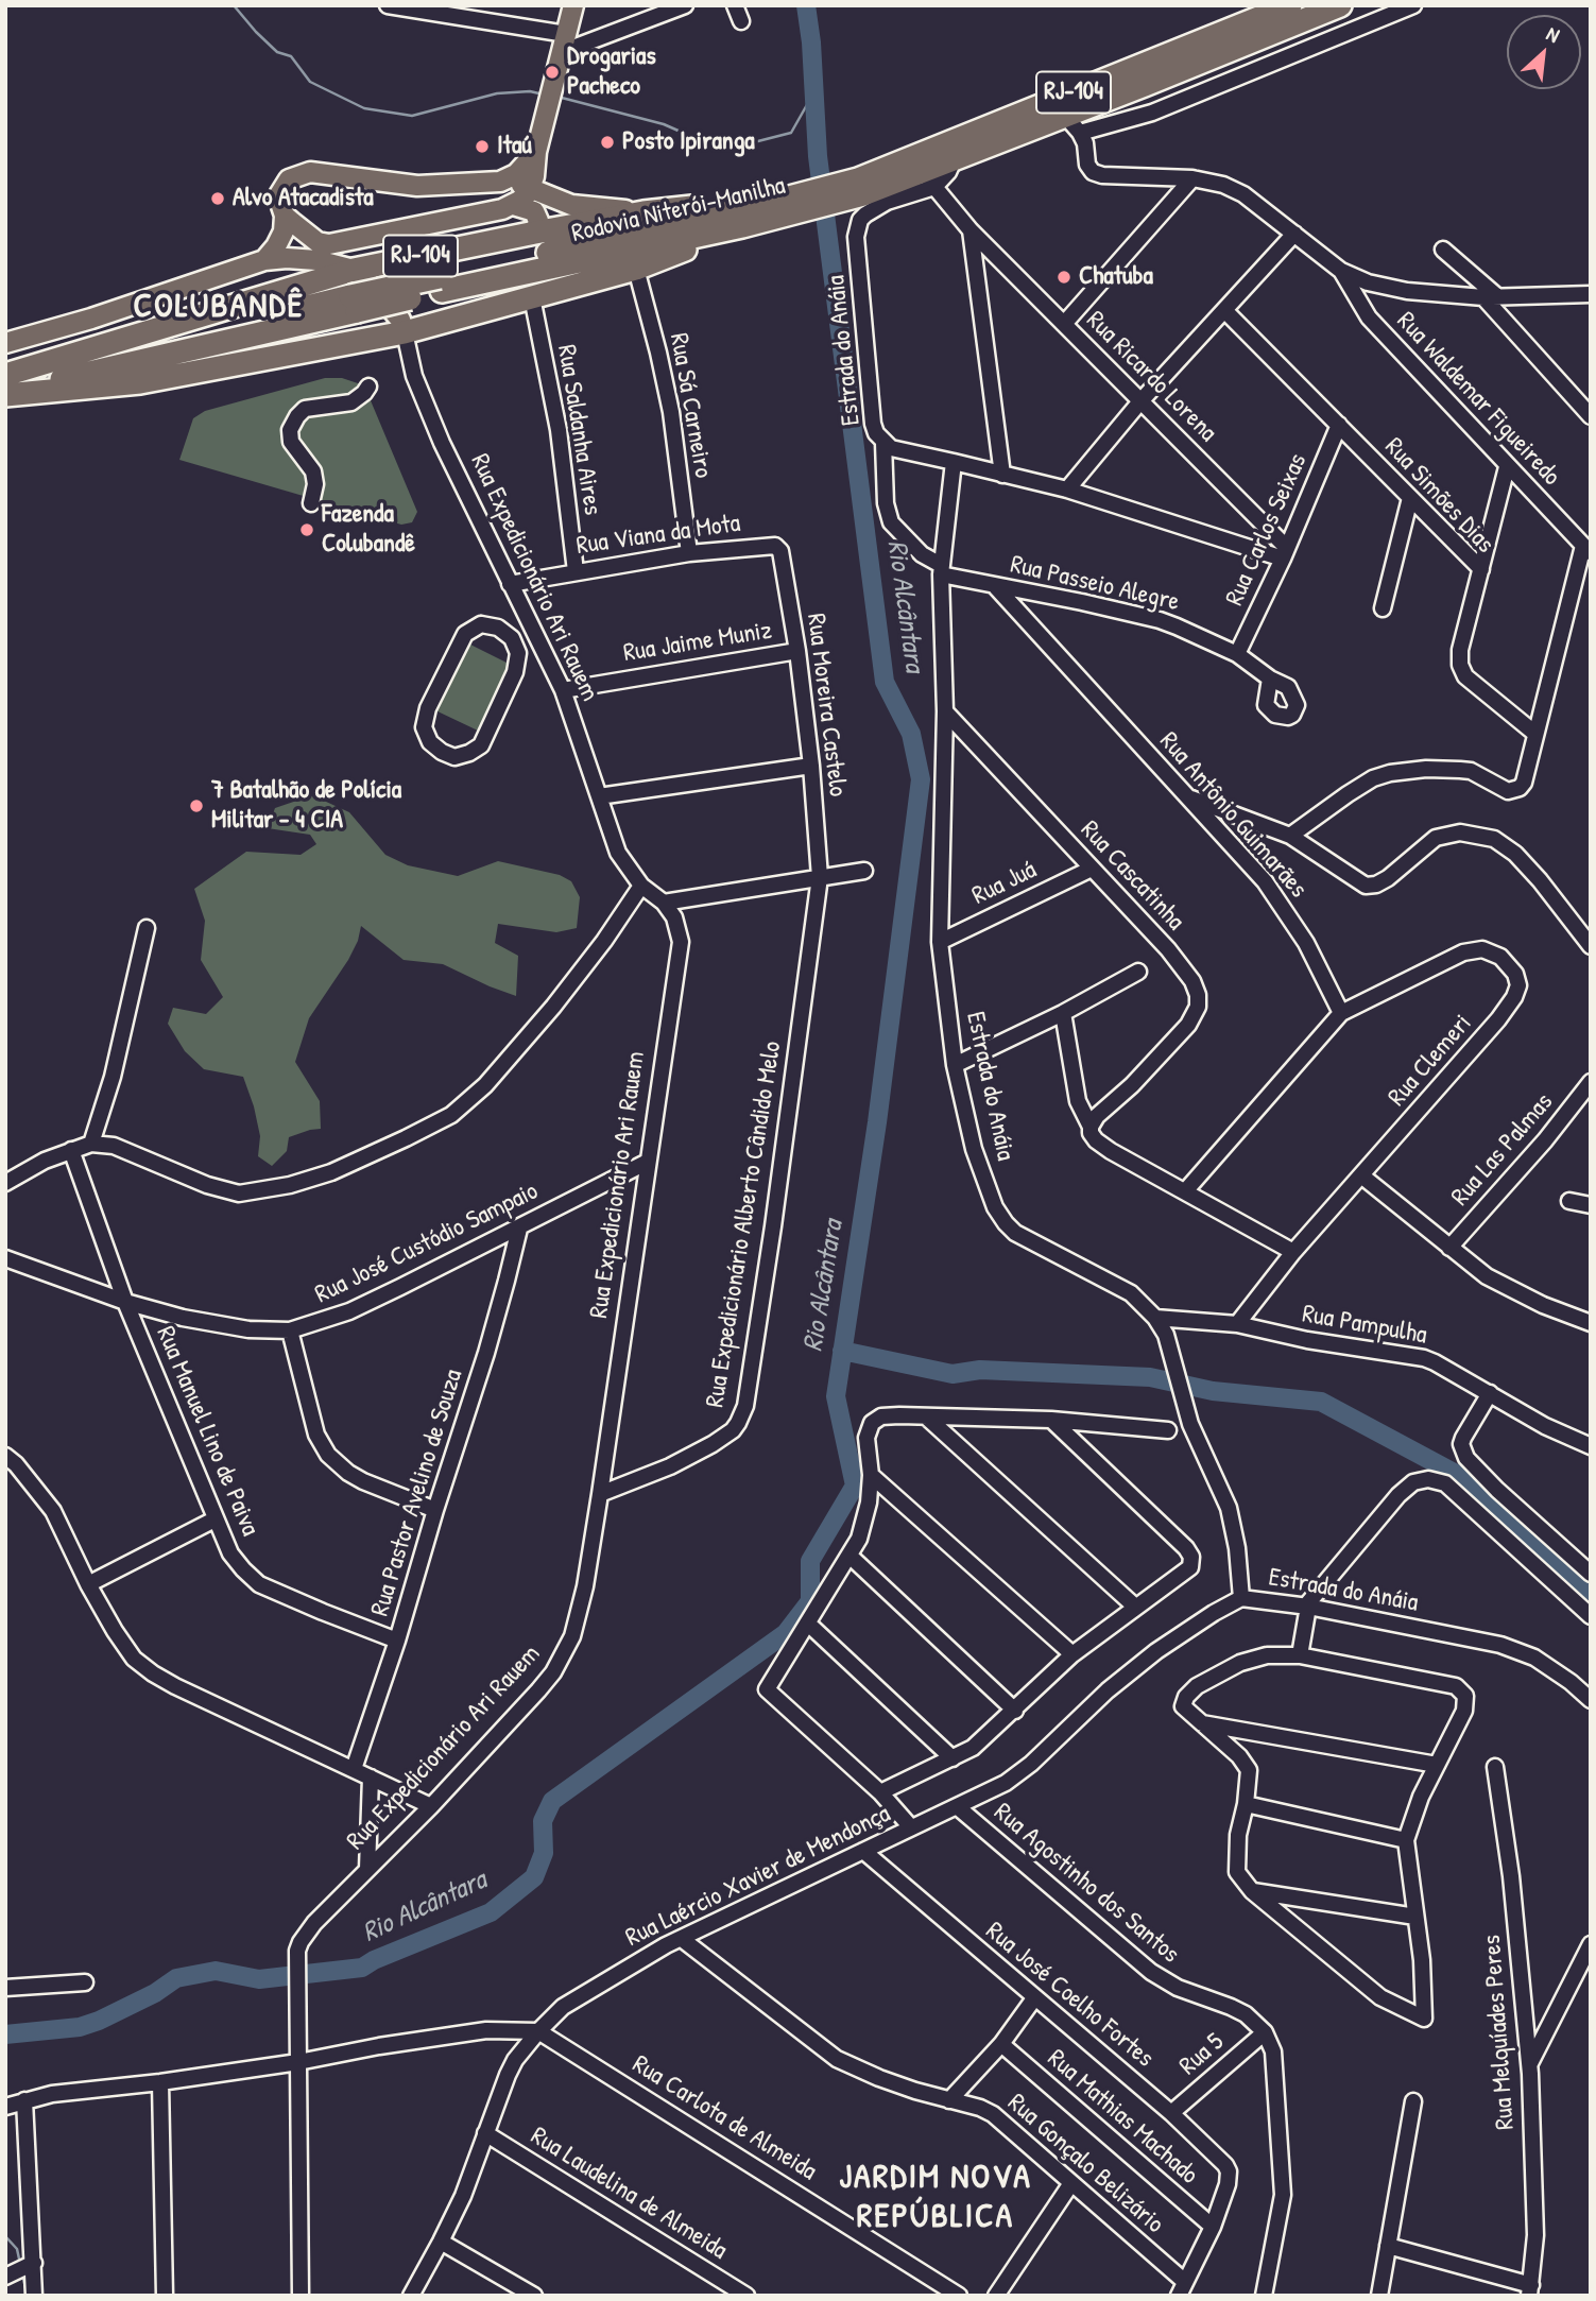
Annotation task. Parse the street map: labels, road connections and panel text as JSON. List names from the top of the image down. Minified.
{"streets":{"highway":["RJ-104","Rodovia Niterói-Manilha"],"main road":["Rua Expedicionário Ari Rauem"],"street":["Estrada do Anáia","Rua Ricardo Lorena","Rua Waldemar Figueiredo","Rua Sá Carneiro","Rua Saldanha Aires","Rua Simões Dias","Rua Carlos Seixas","Rua Viana da Mota","Rua Passeio Alegre","Rua Jaime Muniz","Rua Moreira Castelo","Rua Antônio Guimarães","Rua Cascatinha","Rua Juá","Rua Clemeri","Rua Las Palmas","Rua Expedicionário Alberto Cândido Melo","Rua José Custódio Sampaio","Rua Pampulha","Rua Manuel Lino de Paiva","Rua Pastor Avelino de Souza","Rua Laércio Xavier de Mendonça","Rua Agostinho dos Santos","Rua José Coelho Fortes","Rua Melquíades Peres","Rua 5","Rua Mathias Machado","Rua Carlota de Almeida","Rua Gonçalo Belizário","Rua Laudelina de Almeida"]},"crossings":[["RJ-104","Rua Expedicionário Ari Rauem"],["Rodovia Niterói-Manilha","Estrada do Anáia"],["Rodovia Niterói-Manilha","Rua Ricardo Lorena"],["Estrada do Anáia","Rua Passeio Alegre"],["Estrada do Anáia","Rua Cascatinha"],["Estrada do Anáia","Rua Juá"],["Estrada do Anáia","Rua Pampulha"],["Estrada do Anáia","Rua Laércio Xavier de Mendonça"],["Rua Ricardo Lorena","Rua Carlos Seixas"],["Rua Sá Carneiro","Rua Viana da Mota"],["Rua Saldanha Aires","Rua Viana da Mota"],["Rua Simões Dias","Rua Carlos Seixas"],["Rua Carlos Seixas","Rua Passeio Alegre"],["Rua Viana da Mota","Rua Expedicionário Ari Rauem"],["Rua Viana da Mota","Rua Moreira Castelo"],["Rua Expedicionário Ari Rauem","Rua Jaime Muniz"],["Rua Expedicionário Ari Rauem","Rua Expedicionário Alberto Cândido Melo"],["Rua Expedicionário Ari Rauem","Rua José Custódio Sampaio"],["Rua Passeio Alegre","Rua Antônio Guimarães"],["Rua Jaime Muniz","Rua Moreira Castelo"],["Rua Moreira Castelo","Rua Expedicionário Alberto Cândido Melo"],["Rua Antônio Guimarães","Rua Clemeri"],["Rua Cascatinha","Rua Juá"],["Rua Clemeri","Rua Pampulha"],["Rua José Custódio Sampaio","Rua Manuel Lino de Paiva"],["Rua José Custódio Sampaio","Rua Pastor Avelino de Souza"],["Rua Manuel Lino de Paiva","Rua Pastor Avelino de Souza"],["Rua Laércio Xavier de Mendonça","Rua Agostinho dos Santos"],["Rua Laércio Xavier de Mendonça","Rua José Coelho Fortes"],["Rua Laércio Xavier de Mendonça","Rua Carlota de Almeida"],["Rua Laércio Xavier de Mendonça","Rua Gonçalo Belizário"],["Rua Laércio Xavier de Mendonça","Rua Laudelina de Almeida"],["Rua Agostinho dos Santos","Rua 5"],["Rua José Coelho Fortes","Rua 5"],["Rua José Coelho Fortes","Rua Mathias Machado"]],"districts":["COLUBANDÊ","JARDIM NOVA REPÚBLICA"],"water":["Rio Alcântara"],"places":["Drogarias Pacheco","Posto Ipiranga","Itaú","Alvo Atacadista","Chatuba","Fazenda Colubandê","7 Batalhão de Polícia Militar - 4 CIA"],"north":"top right"}
